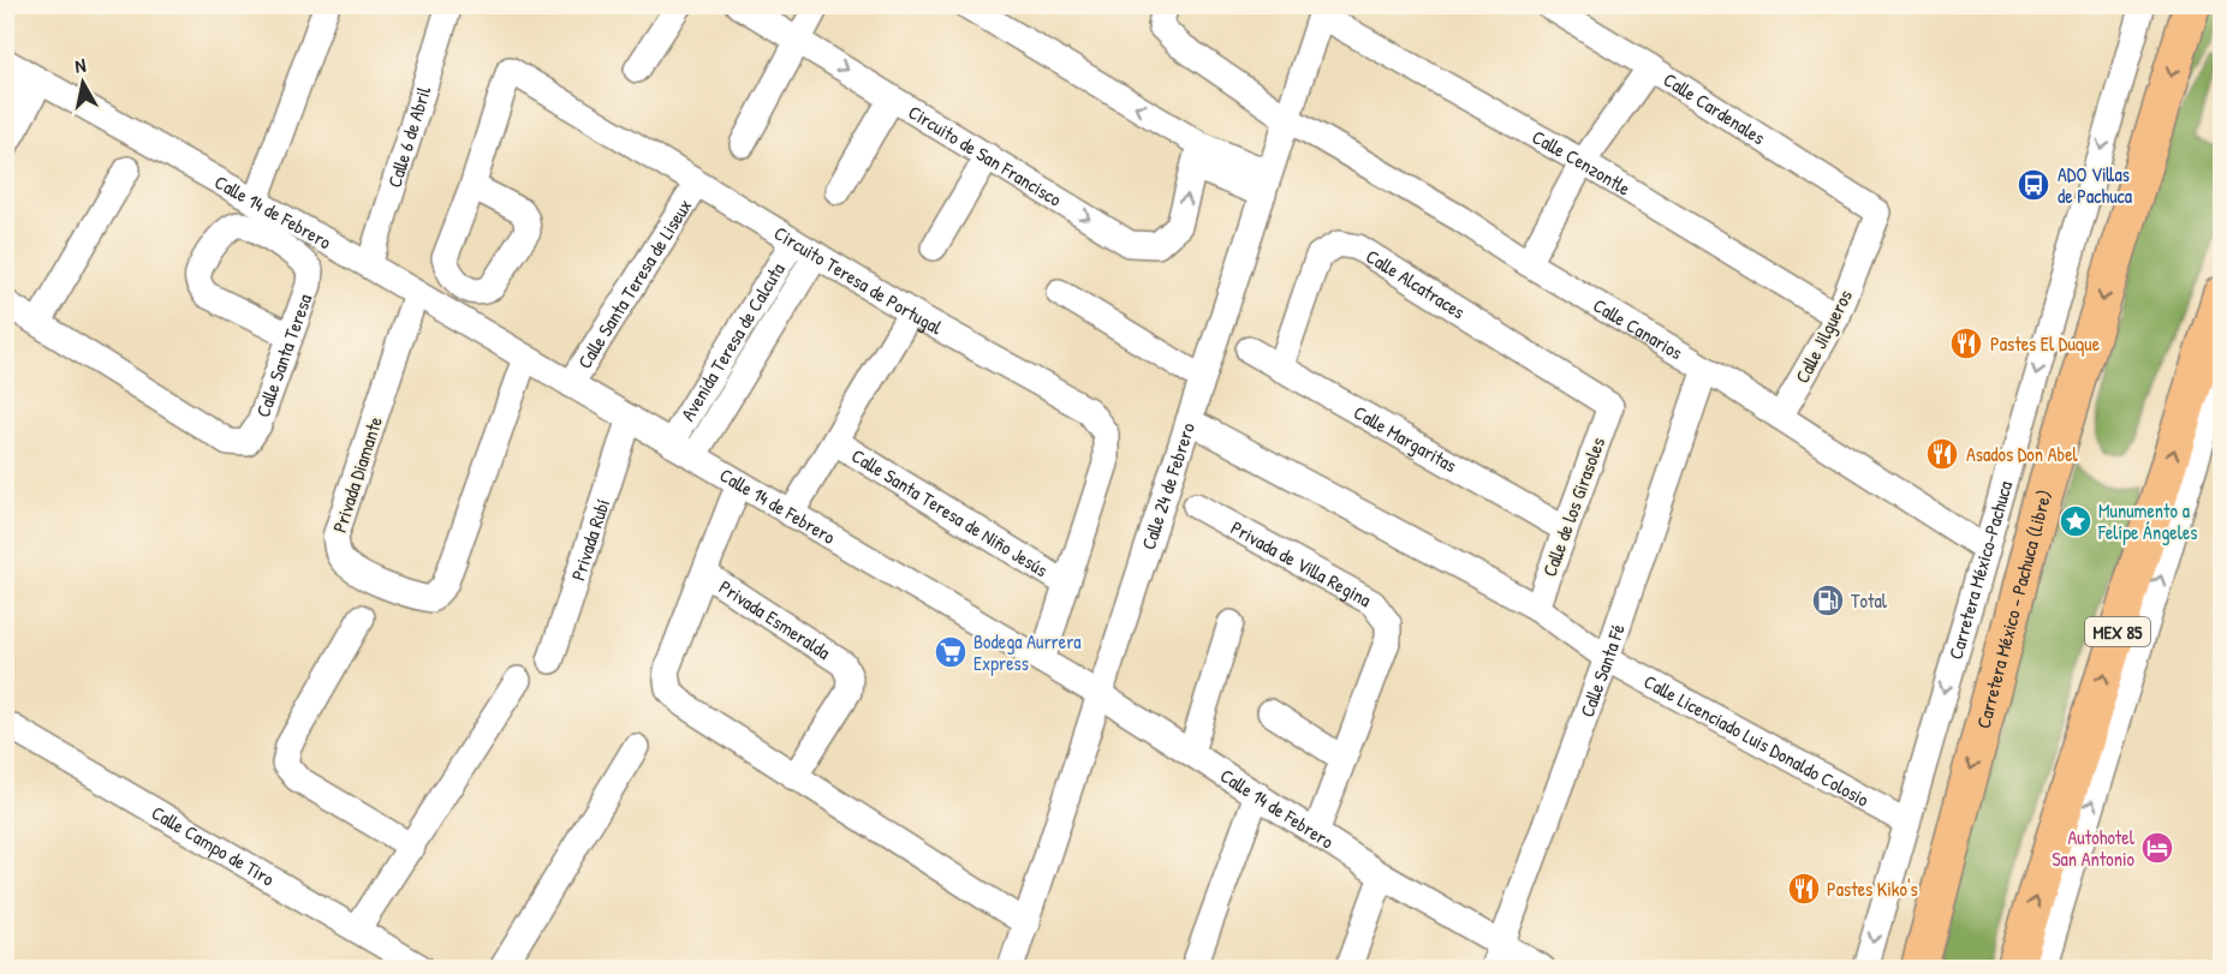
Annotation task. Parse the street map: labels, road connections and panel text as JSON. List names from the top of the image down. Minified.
{"streets":{"highway":["Carretera México - Pachuca (Libre)","MEX 85"],"street":["Calle Cardenales","Calle 6 de Abril","Circuito de San Francisco","Calle Cenzontle","Calle 14 de Febrero","Circuito Teresa de Portugal","Calle Santa Teresa de Liseux","Calle Alcatraces","Calle Canarios","Calle Jilgueros","Avenida Teresa de Calcuta","Calle Santa Teresa","Calle Margaritas","Privada Diamante","Calle 24 de Febrero","Calle de los Girasoles","Calle Santa Teresa de Niño Jesús","Privada Rubí","Privada de Villa Regina","Carretera México-Pachuca","Privada Esmeralda","Calle Santa Fé","Calle Licenciado Luis Donaldo Colosio","Calle Campo de Tiro"]},"crossings":[["Calle Cardenales","Calle Jilgueros"],["Calle 6 de Abril","Calle 14 de Febrero"],["Calle Cenzontle","Calle Jilgueros"],["Calle Cenzontle","Calle 24 de Febrero"],["Calle 14 de Febrero","Circuito Teresa de Portugal"],["Calle 14 de Febrero","Calle Santa Teresa de Liseux"],["Calle 14 de Febrero","Avenida Teresa de Calcuta"],["Calle 14 de Febrero","Privada Diamante"],["Calle 14 de Febrero","Calle 24 de Febrero"],["Calle 14 de Febrero","Privada Rubí"],["Calle 14 de Febrero","Privada de Villa Regina"],["Calle 14 de Febrero","Privada Esmeralda"],["Calle 14 de Febrero","Calle Santa Fé"],["Circuito Teresa de Portugal","Calle Santa Teresa de Liseux"],["Circuito Teresa de Portugal","Avenida Teresa de Calcuta"],["Circuito Teresa de Portugal","Calle Santa Teresa de Niño Jesús"],["Calle Alcatraces","Calle Margaritas"],["Calle Alcatraces","Calle de los Girasoles"],["Calle Canarios","Calle Jilgueros"],["Calle Canarios","Calle 24 de Febrero"],["Calle Canarios","Carretera México-Pachuca"],["Calle Canarios","Calle Santa Fé"],["Calle Margaritas","Calle de los Girasoles"],["Calle 24 de Febrero","Privada Esmeralda"],["Calle 24 de Febrero","Calle Licenciado Luis Donaldo Colosio"],["Calle de los Girasoles","Calle Licenciado Luis Donaldo Colosio"],["Carretera México-Pachuca","Calle Licenciado Luis Donaldo Colosio"],["Calle Santa Fé","Calle Licenciado Luis Donaldo Colosio"]],"places":{"bus stop":["ADO Villas de Pachuca"],"restaurant":["Pastes El Duque","Asados Don Abel","Pastes Kiko's"],"place":["Munumento a Felípe Ángeles"],"fuel station":["Total"],"supermarket":["Bodega Aurrera Express"],"hotel":["Autohotel San Antonio"]},"north":"top"}
